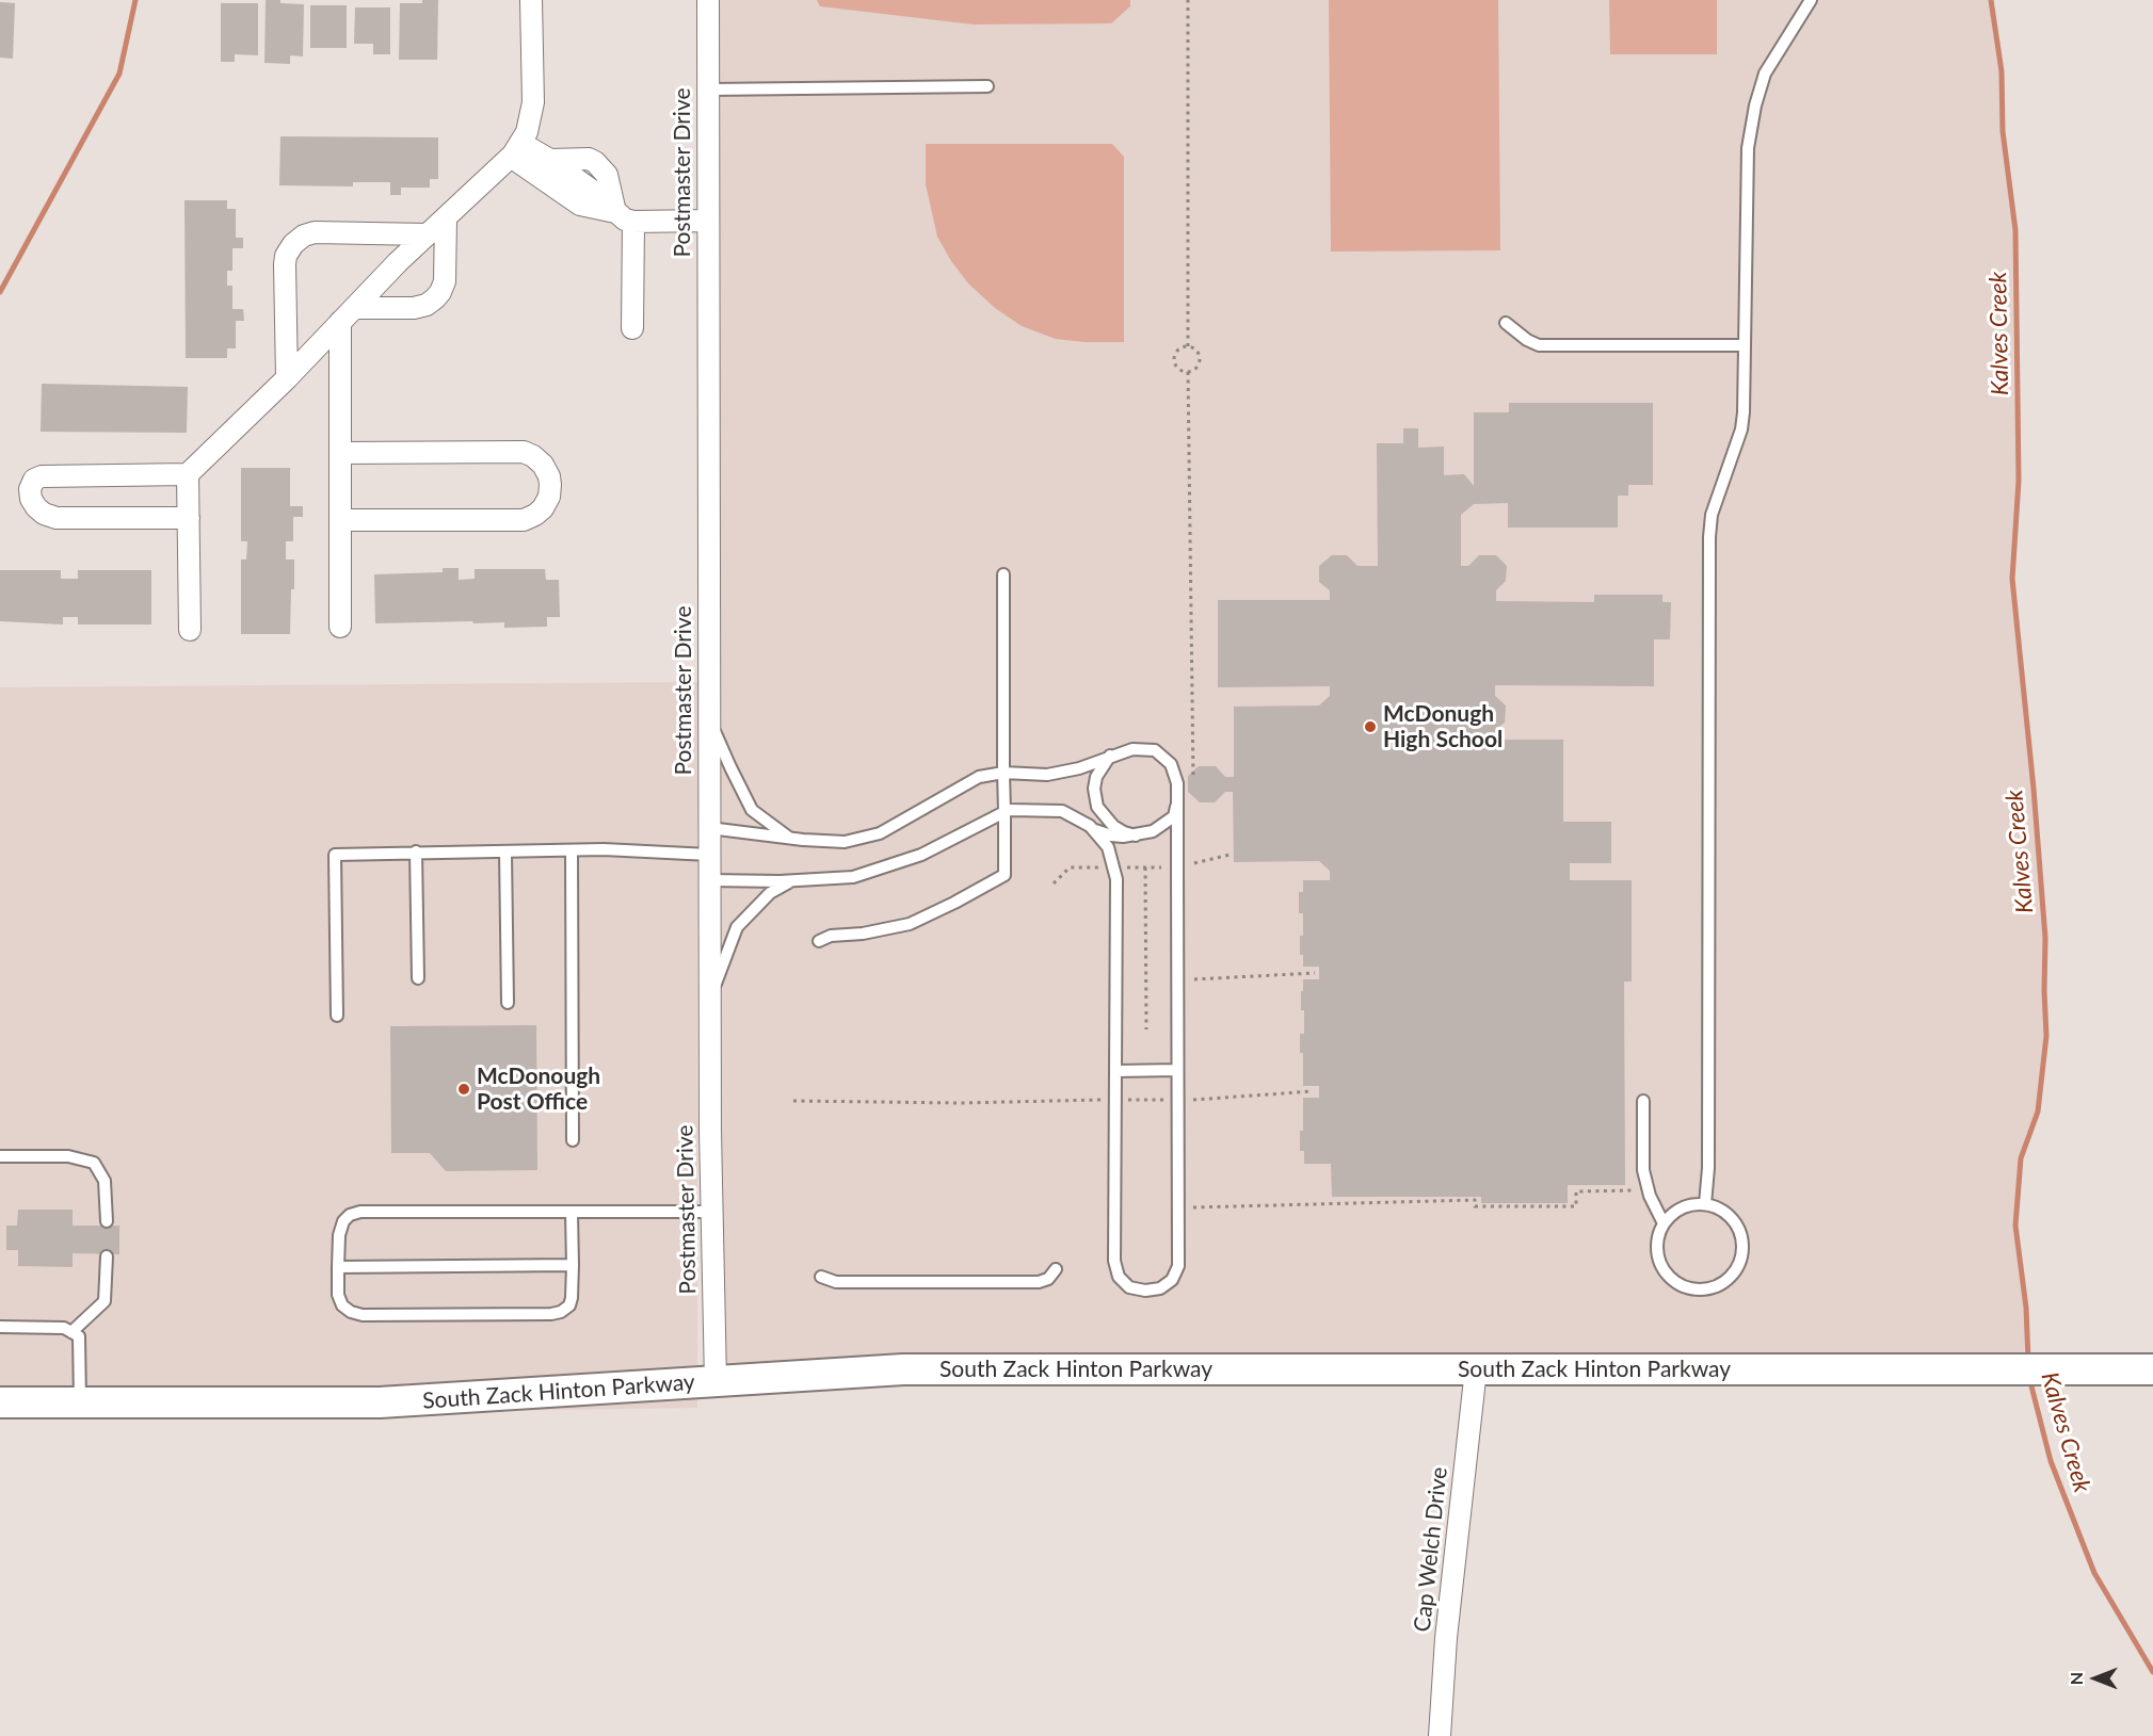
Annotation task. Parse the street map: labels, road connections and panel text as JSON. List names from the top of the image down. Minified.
{"streets":{"main road":["South Zack Hinton Parkway"],"street":["Postmaster Drive","Cap Welch Drive"]},"crossings":[["Postmaster Drive","South Zack Hinton Parkway"],["South Zack Hinton Parkway","Cap Welch Drive"]],"water":["Kalves Creek"],"places":["McDonugh High School","McDonough Post Office"],"north":"left"}
